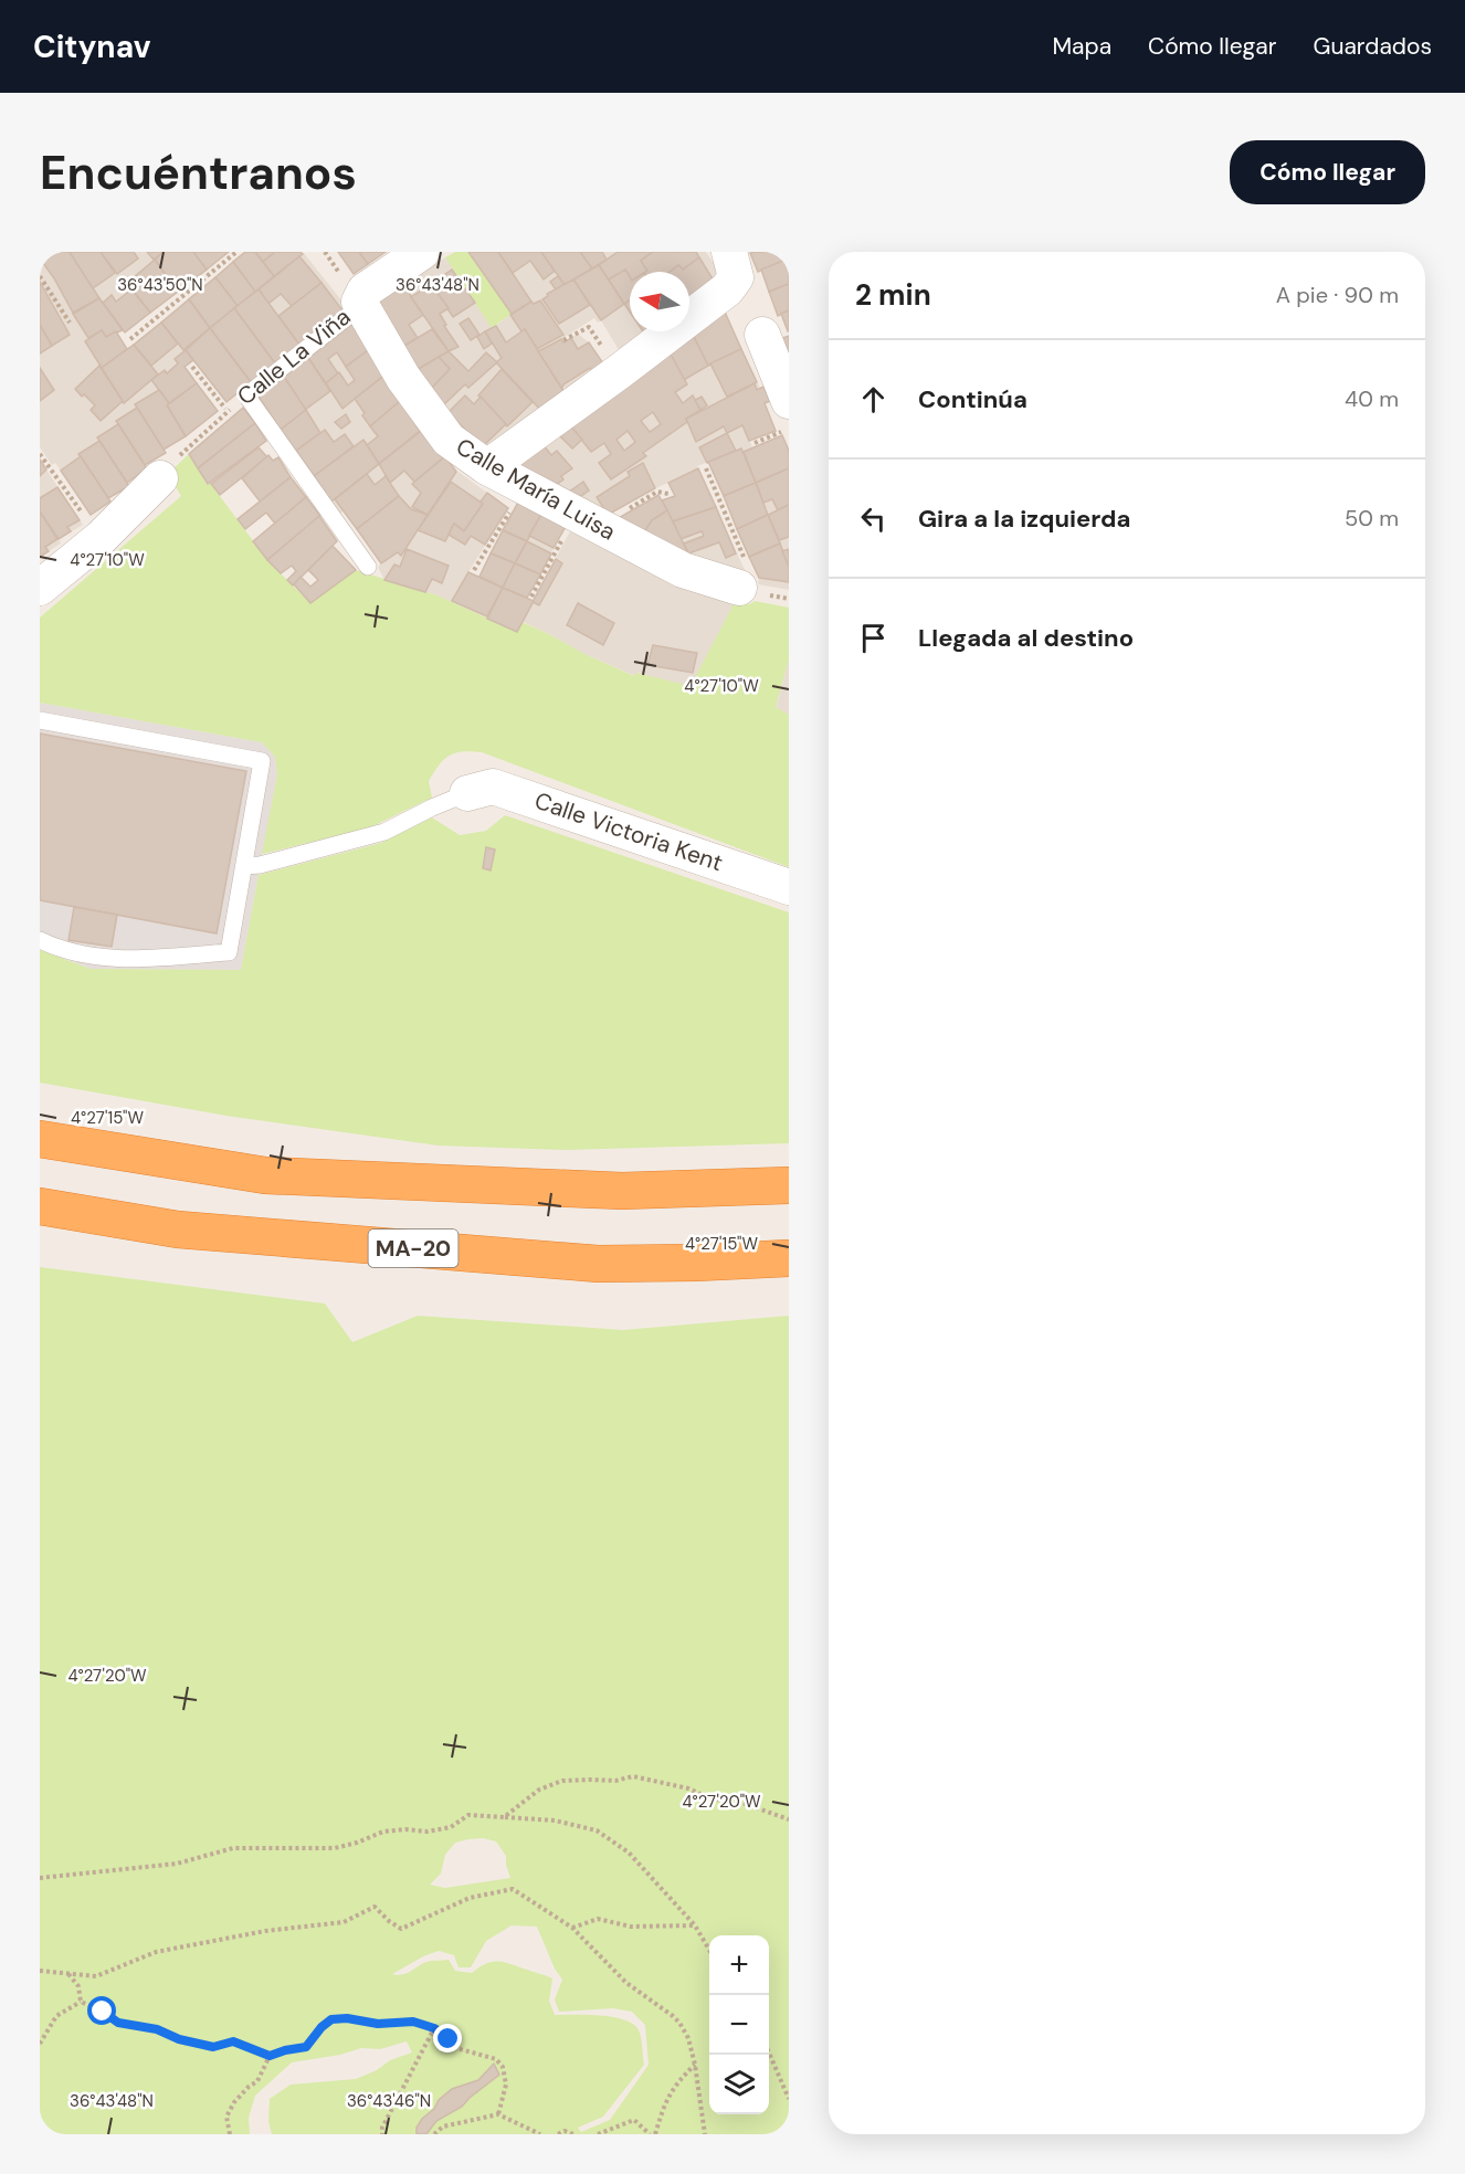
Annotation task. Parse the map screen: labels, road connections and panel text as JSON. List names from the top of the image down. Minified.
{"streets":{"highway":["MA-20"],"street":["Calle María Luisa","Calle Victoria Kent"],"lane":["Calle La Viña"]},"crossings":[["Calle La Viña","Calle María Luisa"]],"north":"left","page":{"header":"Citynav","nav":["Mapa","Cómo llegar","Guardados"],"buttons":"Cómo llegar","title":"Encuéntranos","heading":["2 min","A pie · 90 m"],"list":[["Continúa","40 m"],["Gira a la izquierda","50 m"],"Llegada al destino"],"map_buttons":["+","−"]},"coordinates":["36°43'48\"N","36°43'50\"N","4°27'10\"W","4°27'15\"W","4°27'20\"W","36°43'46\"N"]}
